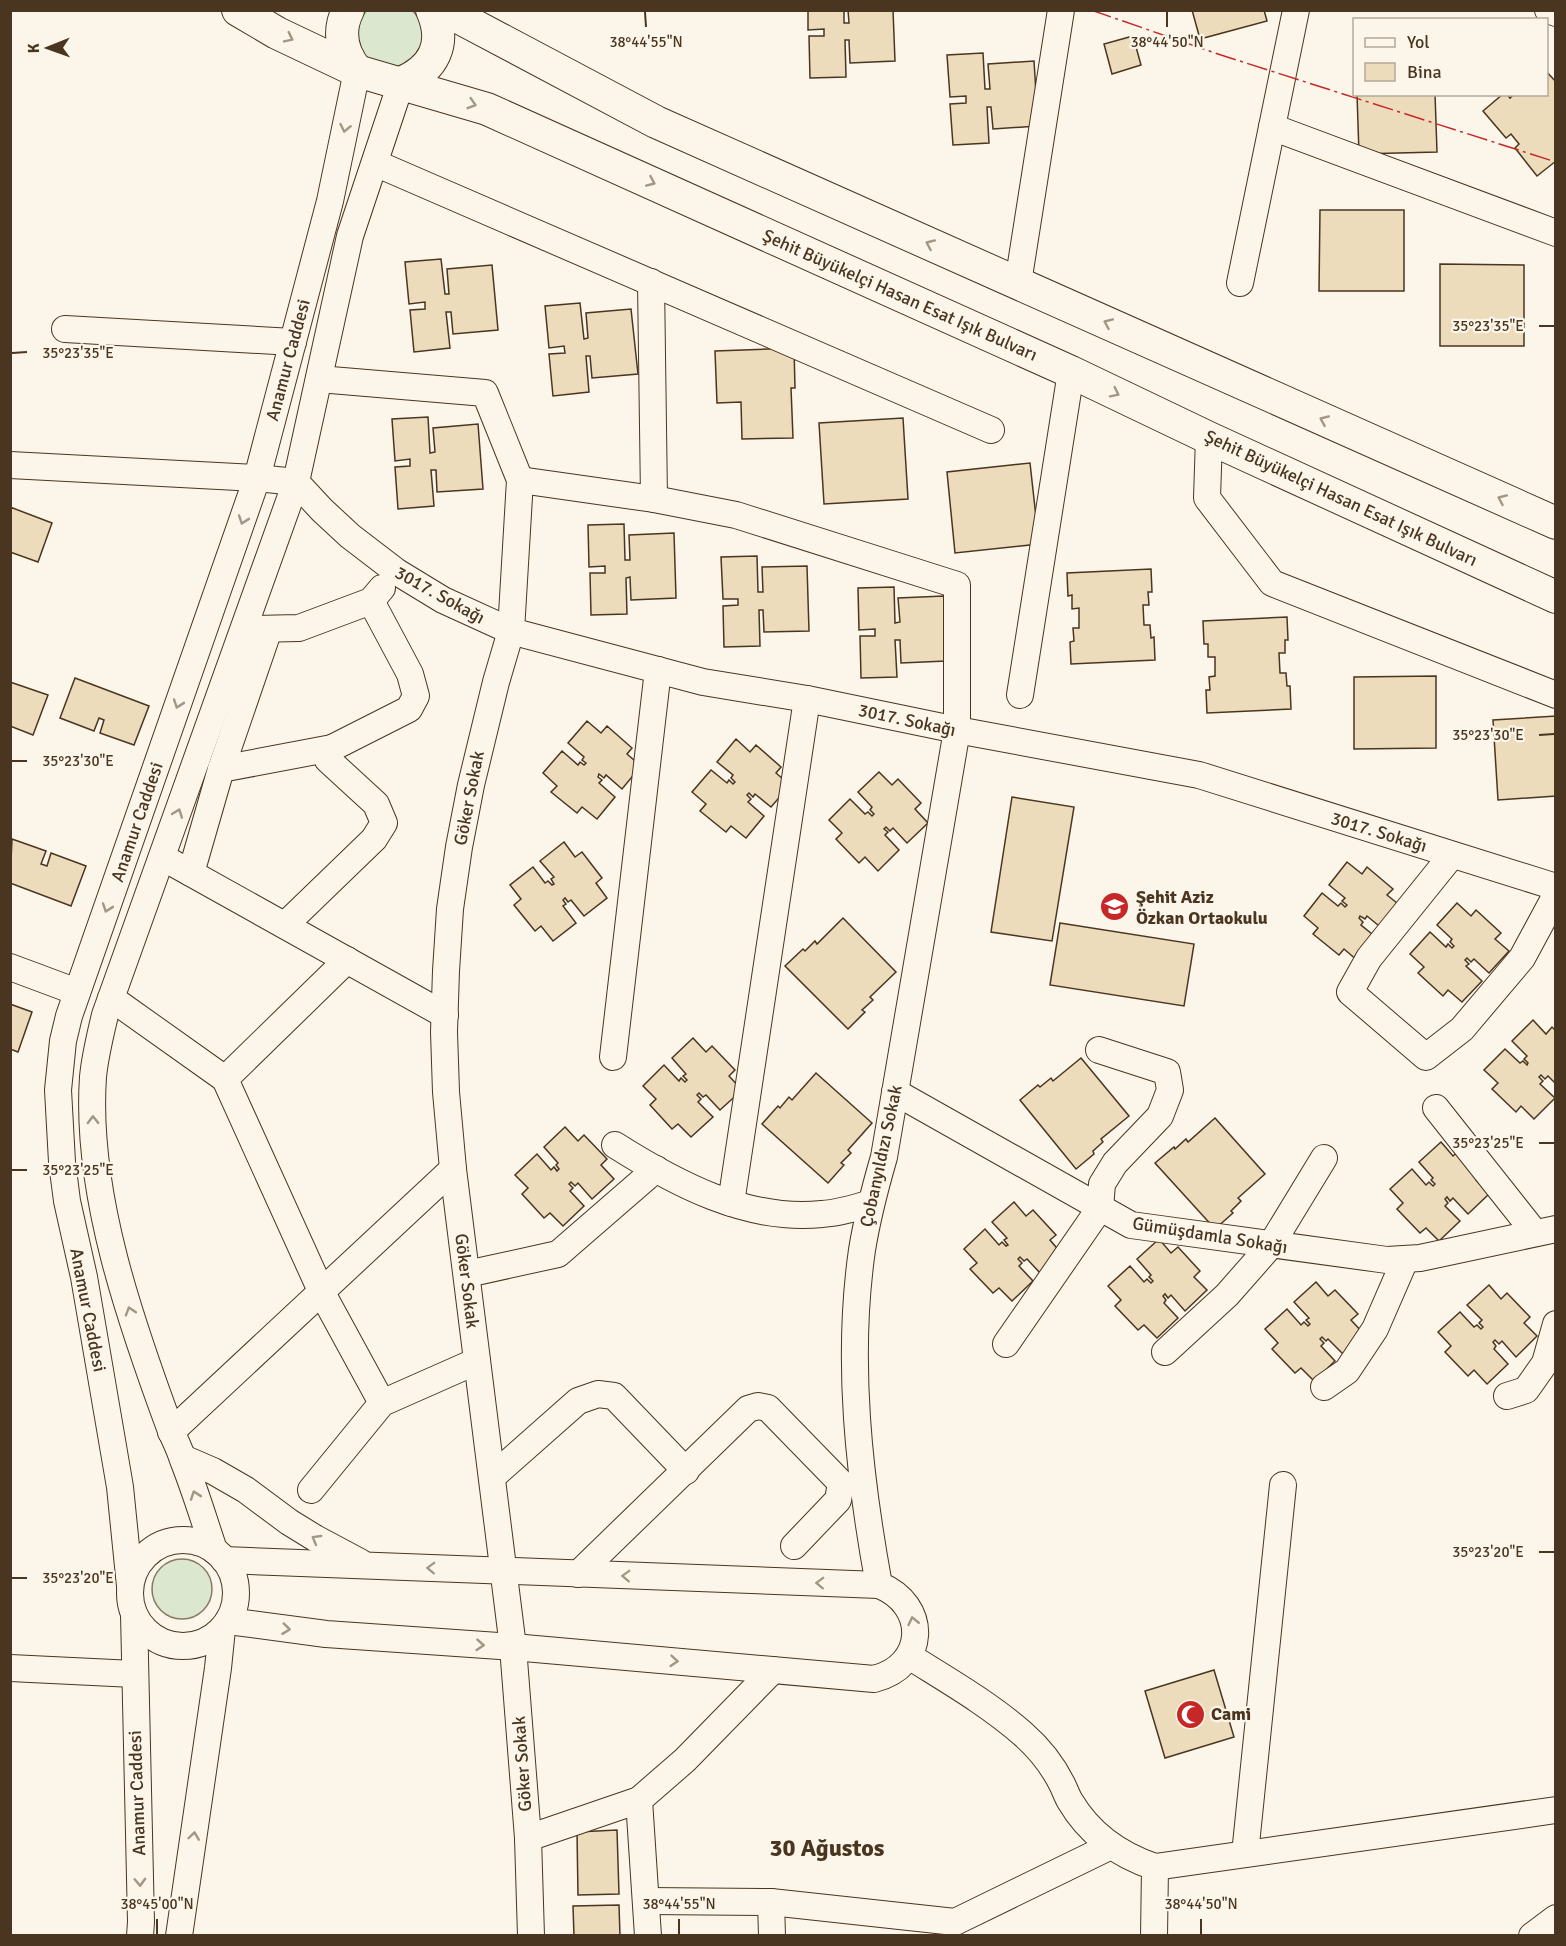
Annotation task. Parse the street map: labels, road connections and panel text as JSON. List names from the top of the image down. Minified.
{"streets":{"main road":["Şehit Büyükelçi Hasan Esat Işık Bulvarı"],"street":["Anamur Caddesi","3017. Sokağı","Göker Sokak","Çobanyıldızı Sokak","Gümüşdamla Sokağı"]},"crossings":[["Şehit Büyükelçi Hasan Esat Işık Bulvarı","Anamur Caddesi"],["Anamur Caddesi","3017. Sokağı"],["3017. Sokağı","Göker Sokak"],["3017. Sokağı","Çobanyıldızı Sokak"],["Çobanyıldızı Sokak","Gümüşdamla Sokağı"]],"districts":["30 Ağustos"],"places":{"school or university":["Şehit Aziz Özkan Ortaokulu"],"mosque":["Cami"]},"legend":["Yol","Bina"],"north":"left","coordinates":["38°44'55\"N","38°44'50\"N","35°23'35\"E","35°23'30\"E","35°23'25\"E","35°23'20\"E","38°45'00\"N"]}
